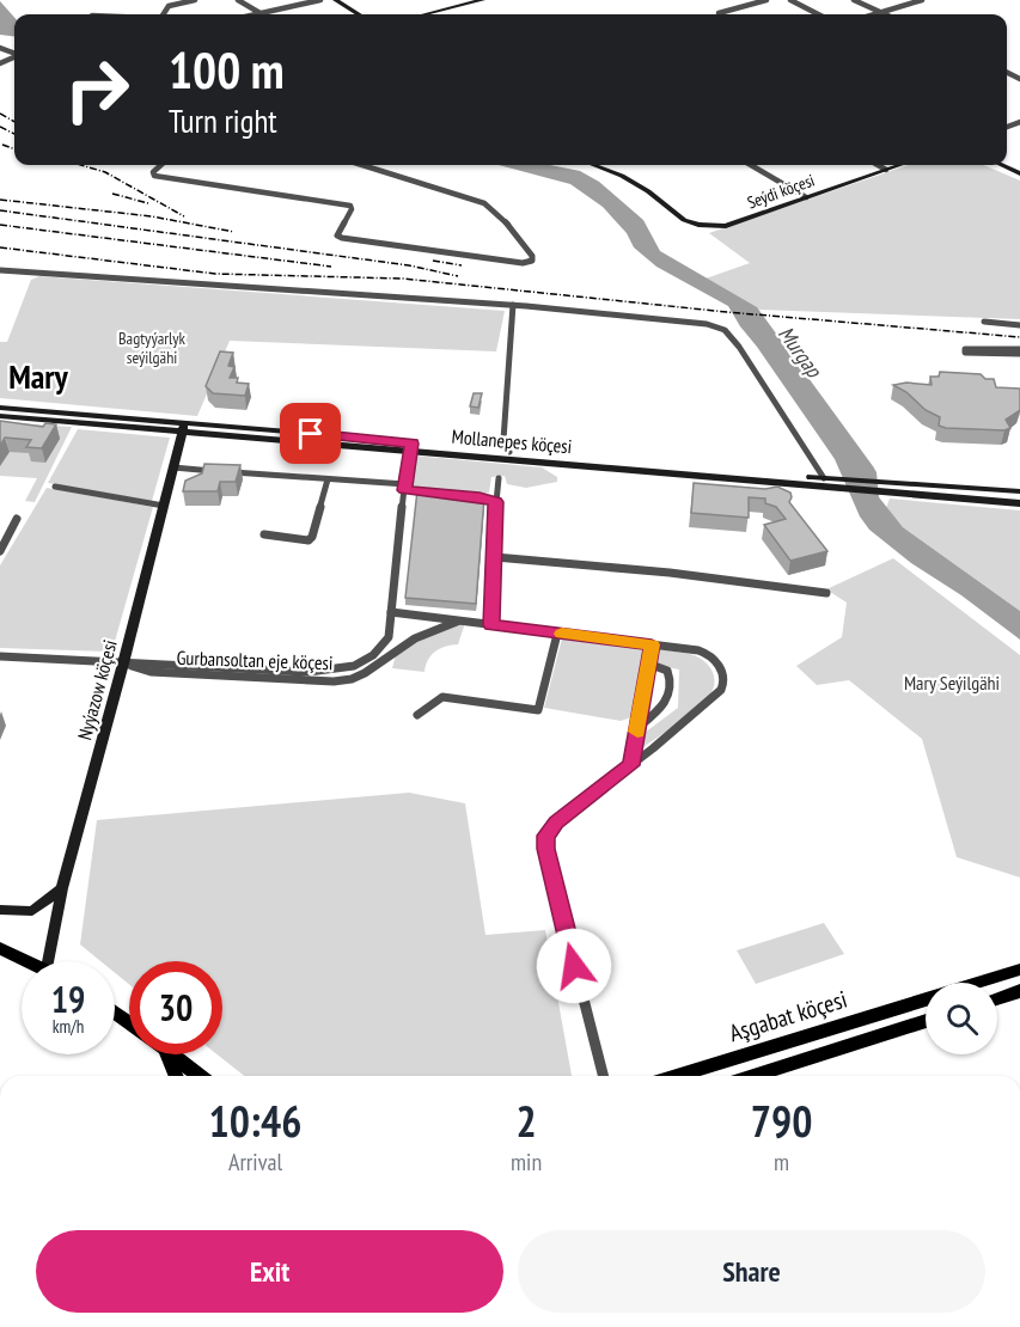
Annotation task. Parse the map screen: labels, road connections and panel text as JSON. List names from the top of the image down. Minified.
{"streets":{"main road":["Aşgabat köçesi"],"street":["Seýdi köçesi","Mollanepes köçesi","Gurbansoltan eje köçesi","Nyýazow köçesi"]},"crossings":[["Mollanepes köçesi","Gurbansoltan eje köçesi"],["Mollanepes köçesi","Nyýazow köçesi"],["Gurbansoltan eje köçesi","Nyýazow köçesi"]],"districts":["Mary"],"water":["Murgap"],"parks":["Bagtyýarlyk seýilgähi","Mary Seýilgähi"],"page":{"turn":["100 m","Turn right"],"speed":"19 km/h","limit":"30","eta":["10:46","Arrival","2","min","790","m"],"buttons":["Exit","Share"]}}
